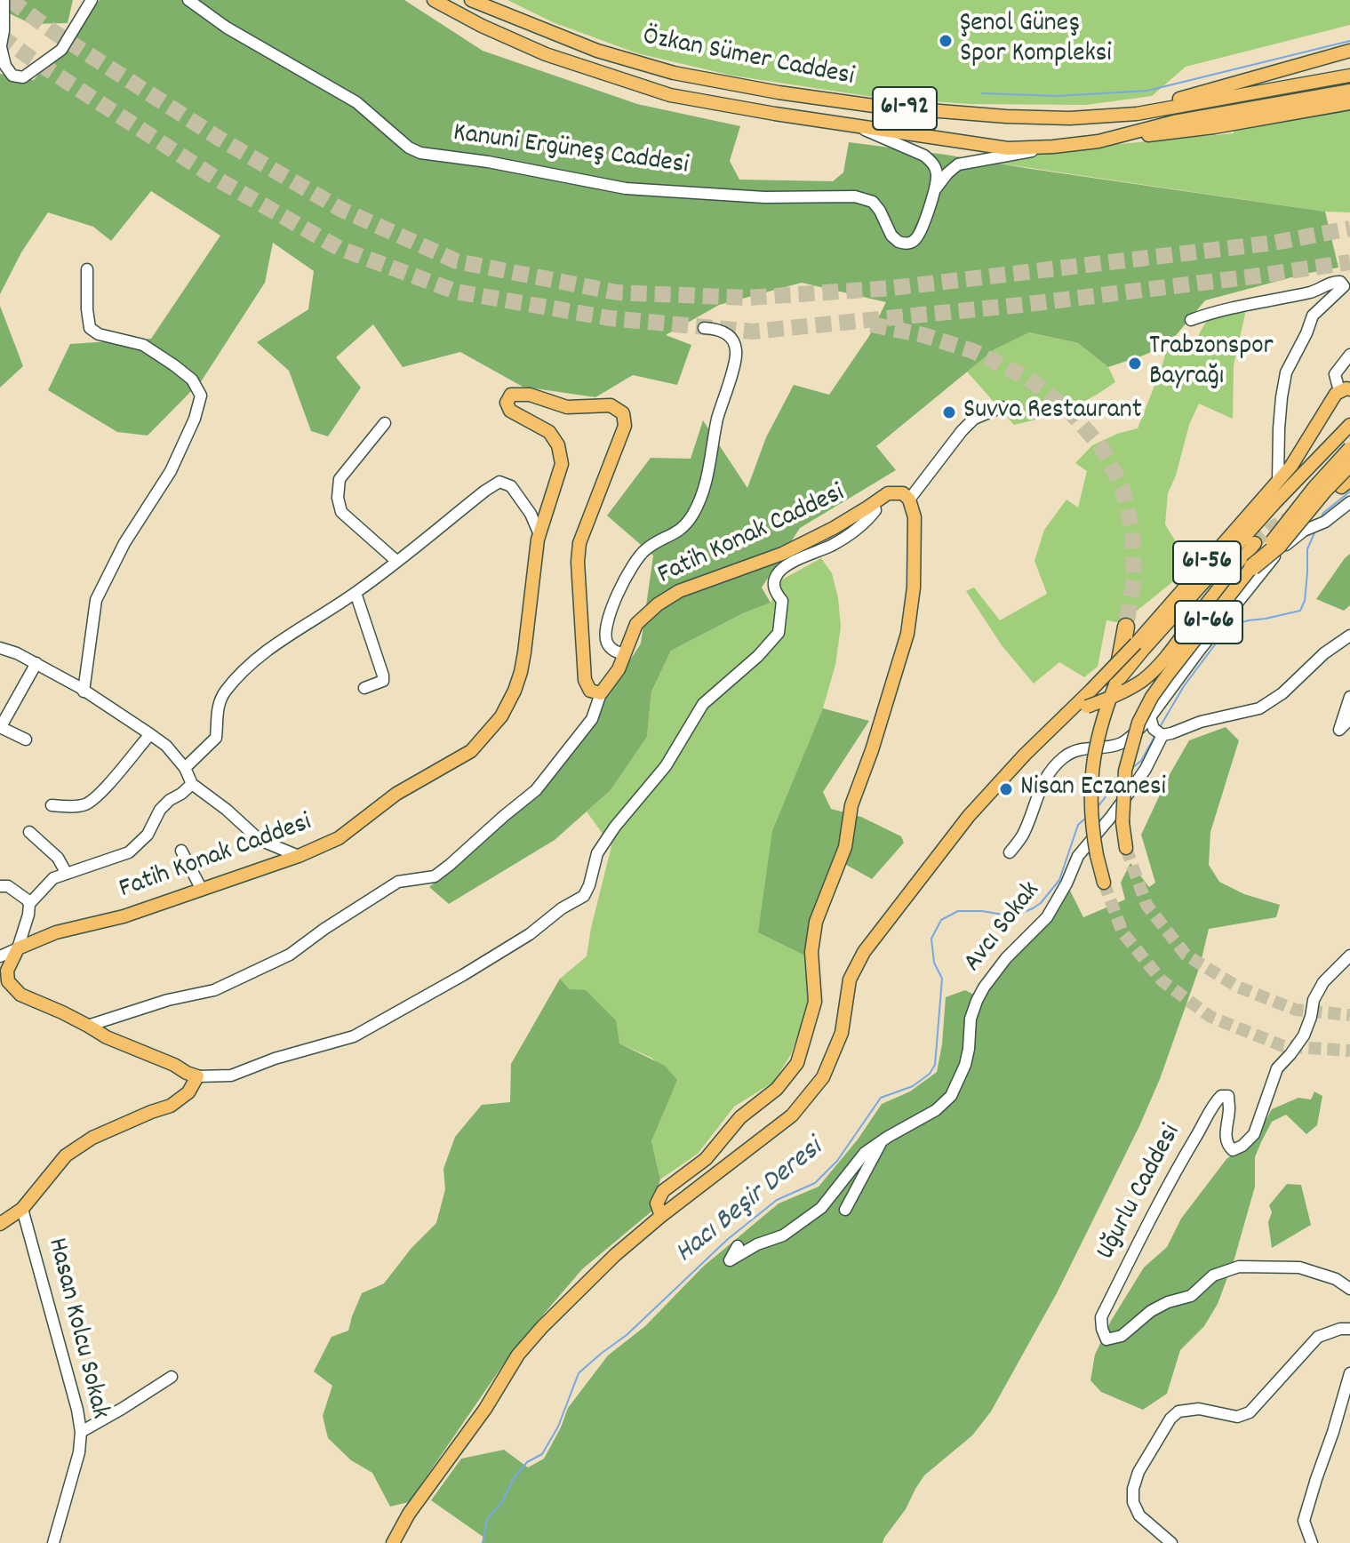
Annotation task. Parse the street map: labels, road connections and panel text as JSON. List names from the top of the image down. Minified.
{"streets":{"main road":["Özkan Sümer Caddesi","61-92","Fatih Konak Caddesi","61-56","61-66"],"street":["Kanuni Ergüneş Caddesi","Avcı Sokak","Uğurlu Caddesi","Hasan Kolcu Sokak"]},"water":["Hacı Beşir Deresi"],"places":["Şenol Güneş Spor Kompleksi","Trabzonspor Bayrağı","Suvva Restaurant","Nisan Eczanesi"]}
